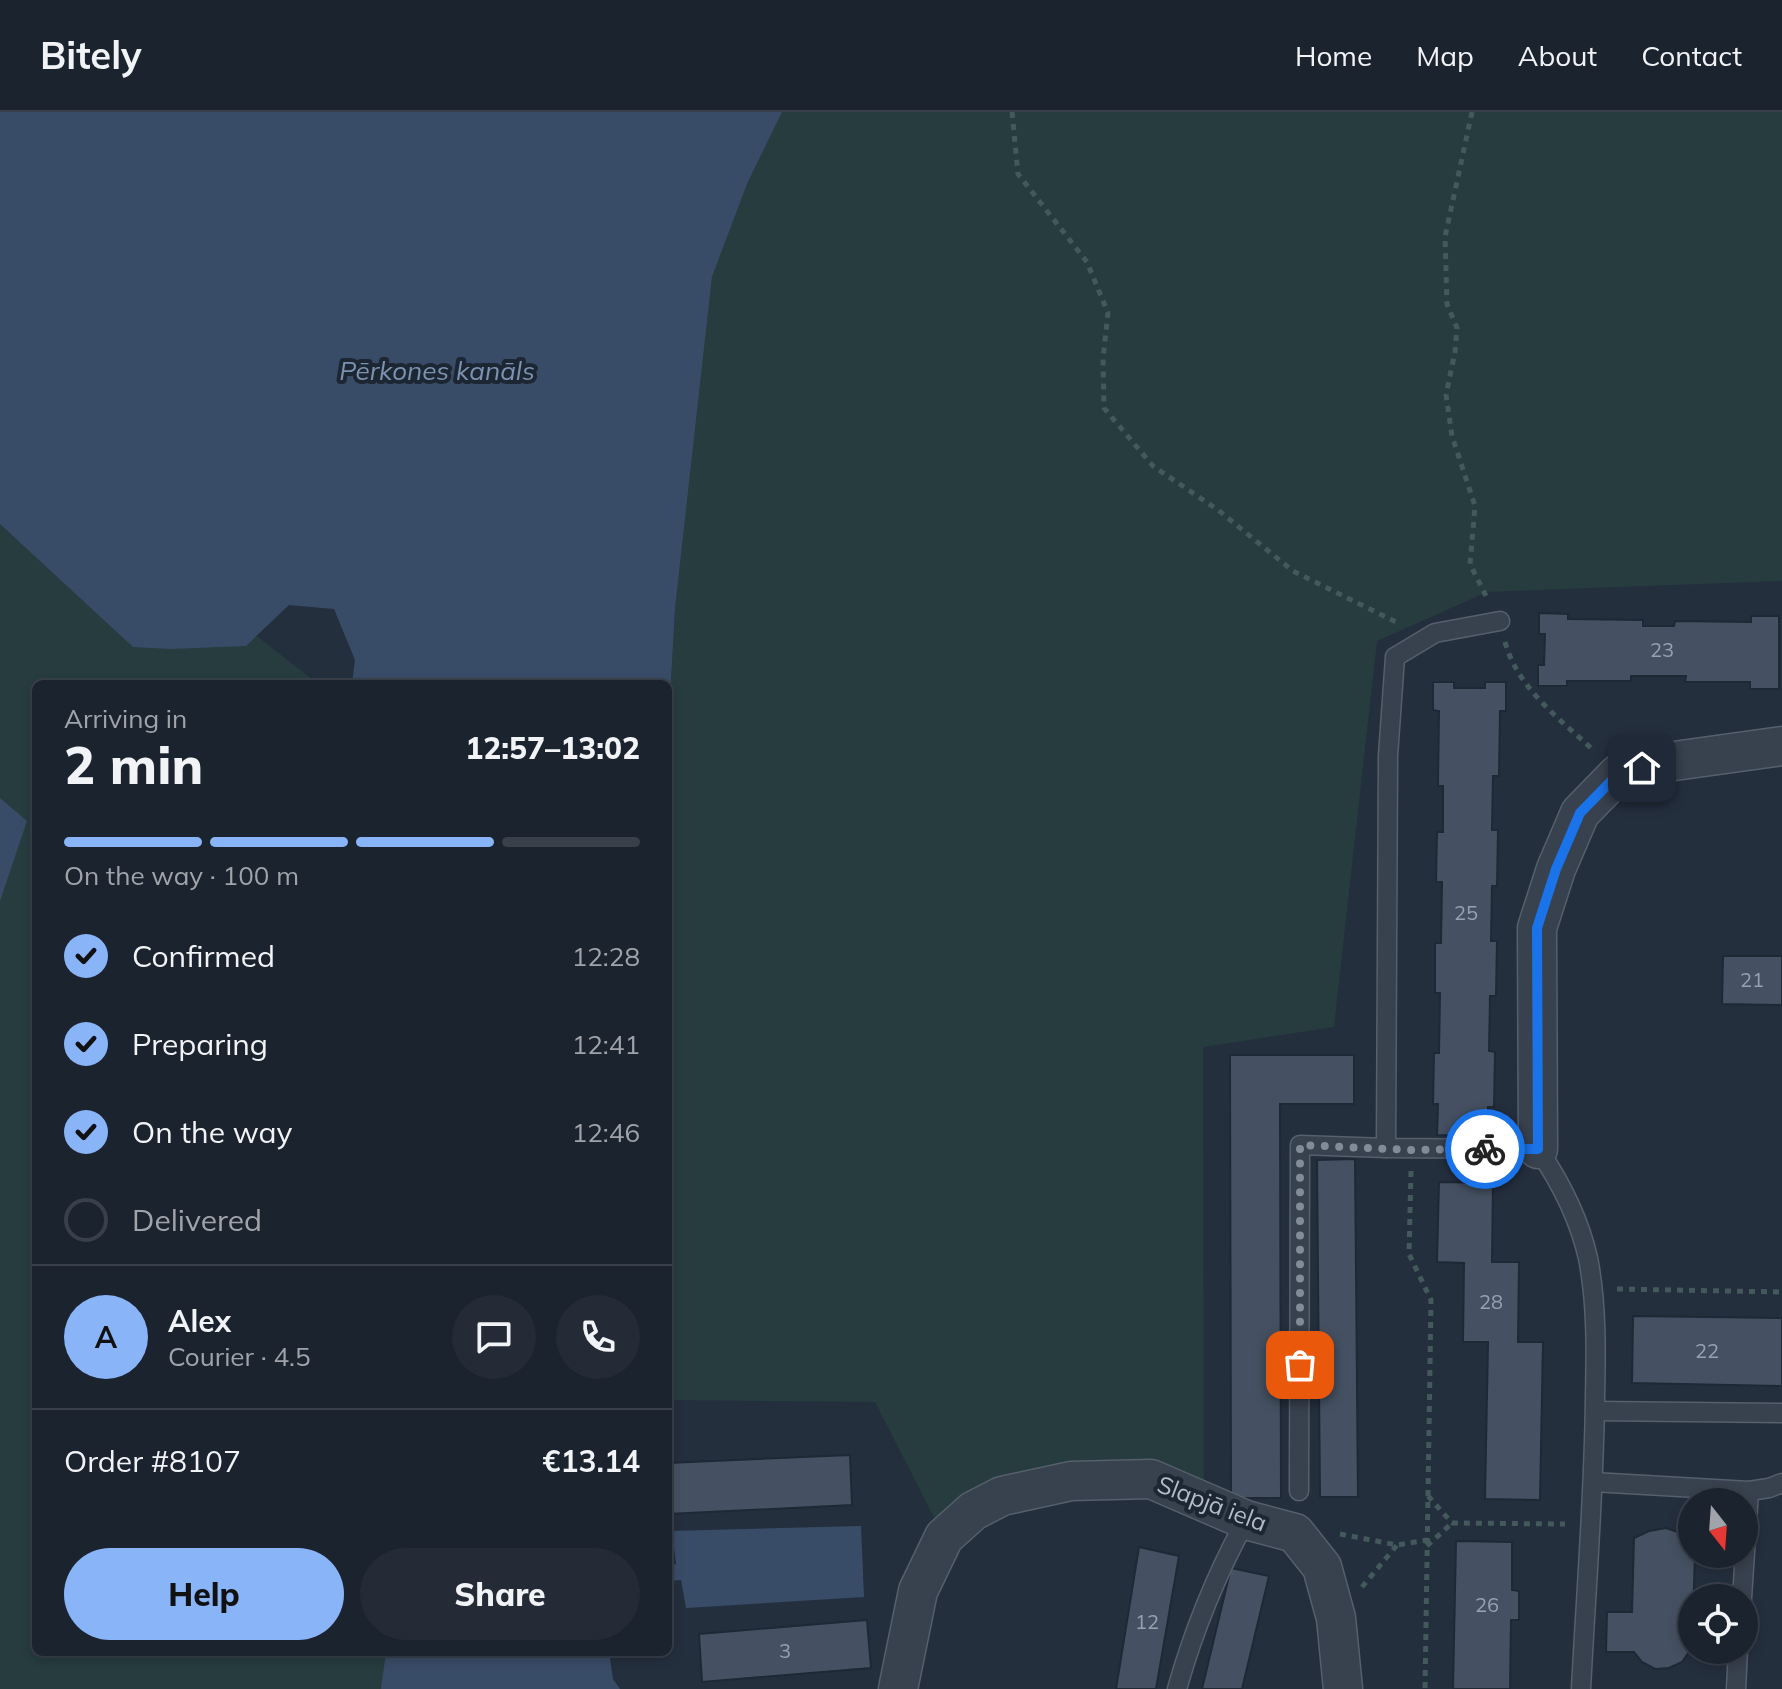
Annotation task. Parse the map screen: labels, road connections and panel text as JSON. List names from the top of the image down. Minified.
{"streets":{"street":["Slapjā iela"]},"water":["Pērkones kanāls"],"house_numbers":["23","25","21","28","22","26","12","3"],"north":"bottom","page":{"header":"Bitely","nav":["Home","Map","About","Contact"],"heading":["2 min","Arriving in","12:57–13:02"],"panel":["Alex","Courier · 4.5","Order #8107","€13.14"],"bar":"On the way · 100 m","list":[["Confirmed","12:28"],["Preparing","12:41"],["On the way","12:46"],"Delivered"],"round":"A","buttons":["Help","Share"]}}
